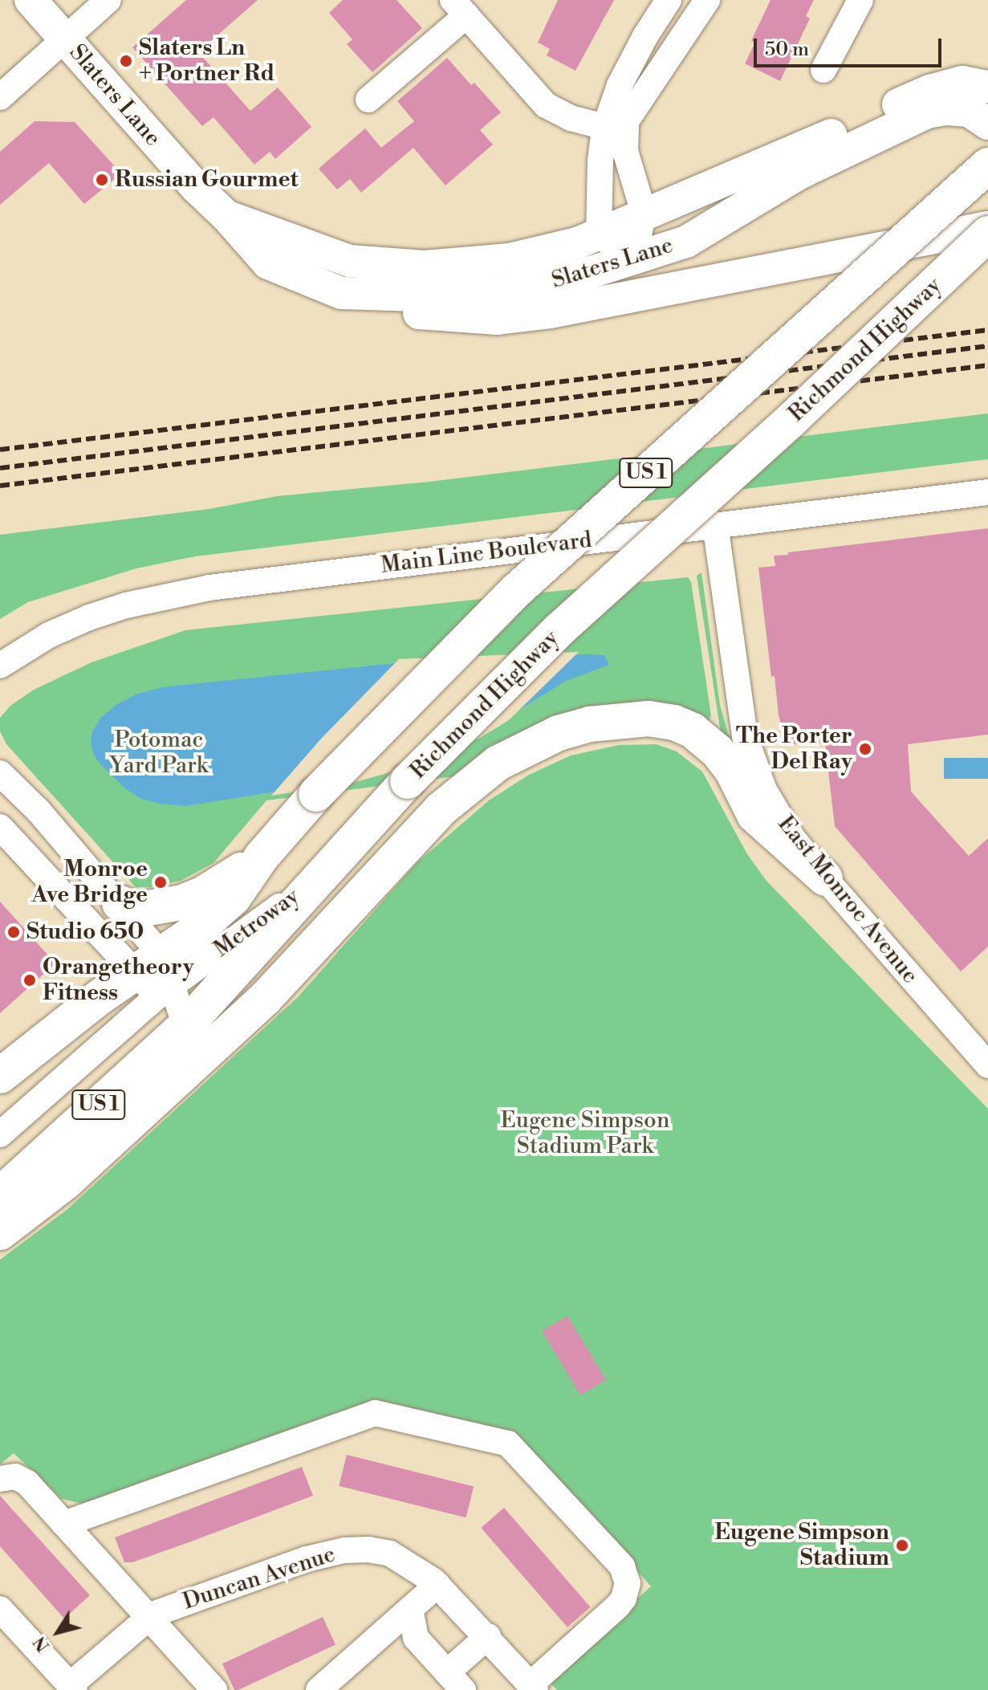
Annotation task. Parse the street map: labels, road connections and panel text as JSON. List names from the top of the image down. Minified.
{"streets":{"highway":["Richmond Highway","US 1"],"main road":["Slaters Lane"],"street":["Main Line Boulevard","East Monroe Avenue","Metroway","Duncan Avenue"]},"crossings":[["Richmond Highway","Metroway"],["US 1","Metroway"],["Main Line Boulevard","East Monroe Avenue"]],"parks":["Potomac Yard Park","Eugene Simpson Stadium Park"],"places":["Slaters Ln + Portner Rd","Russian Gourmet","The Porter Del Ray","Monroe Ave Bridge","Studio 650","Orangetheory Fitness","Eugene Simpson Stadium"],"scale_bar":"50 m","north":"bottom left"}
